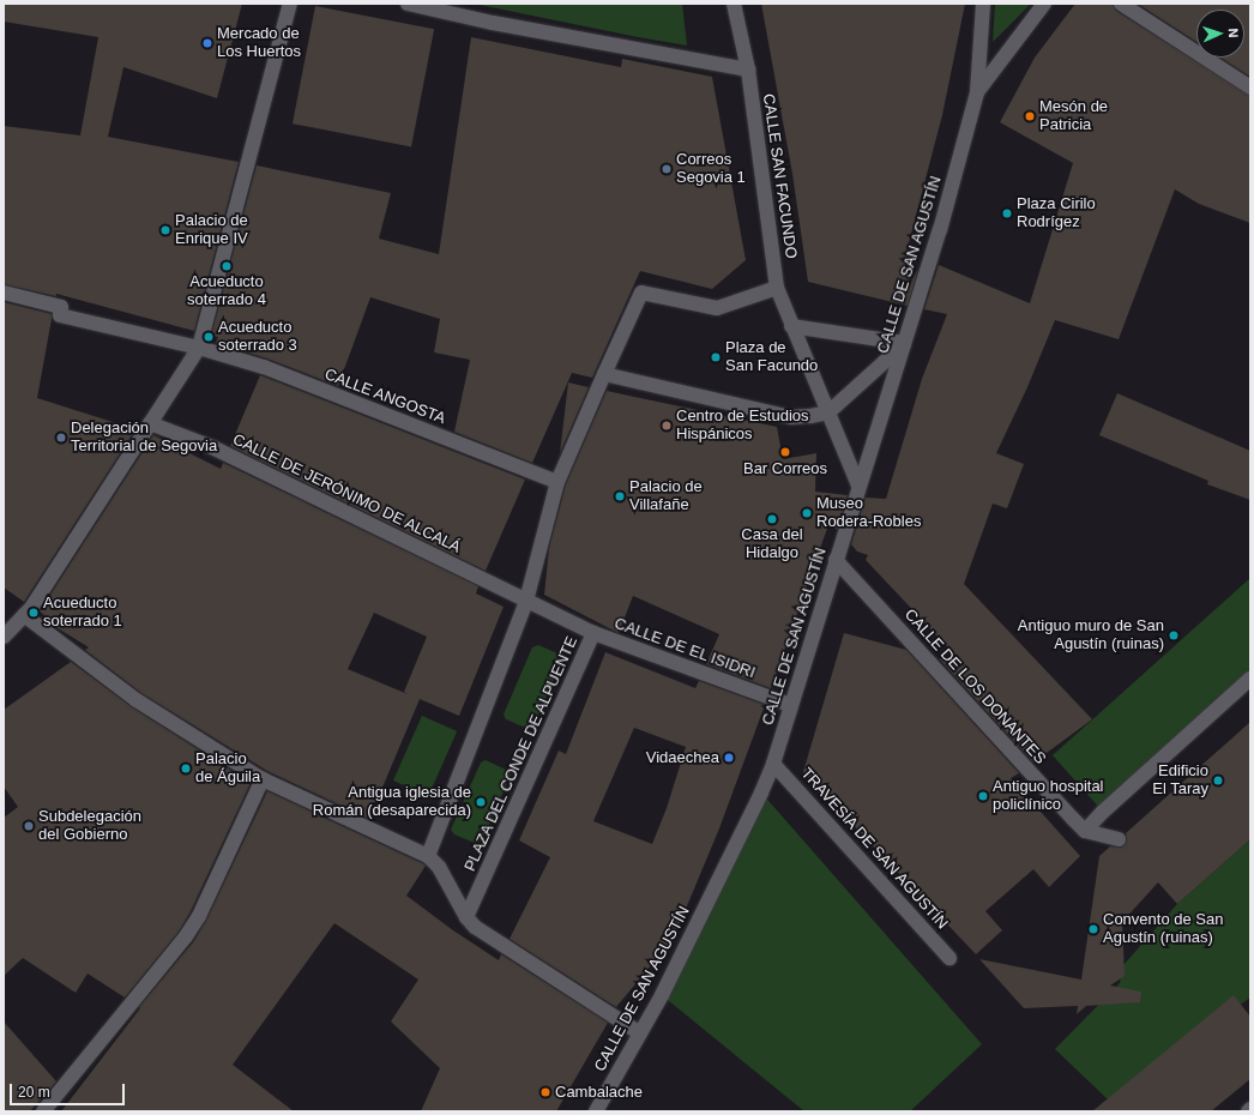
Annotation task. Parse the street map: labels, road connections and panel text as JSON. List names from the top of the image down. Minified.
{"streets":{"street":["CALLE SAN FACUNDO","CALLE DE SAN AGUSTÍN","CALLE ANGOSTA","CALLE DE JERÓNIMO DE ALCALÁ","CALLE DE EL ISIDRI","CALLE DE LOS DONANTES","PLAZA DEL CONDE DE ALPUENTE","TRAVESÍA DE SAN AGUSTÍN"]},"crossings":[["CALLE DE SAN AGUSTÍN","CALLE DE EL ISIDRI"],["CALLE DE SAN AGUSTÍN","CALLE DE LOS DONANTES"],["CALLE DE SAN AGUSTÍN","TRAVESÍA DE SAN AGUSTÍN"],["CALLE DE JERÓNIMO DE ALCALÁ","PLAZA DEL CONDE DE ALPUENTE"],["CALLE DE EL ISIDRI","PLAZA DEL CONDE DE ALPUENTE"]],"places":["Mercado de Los Huertos","Mesón de Patricia","Correos Segovia 1","Plaza Cirilo Rodrígez","Palacio de Enrique IV","Acueducto soterrado 4","Acueducto soterrado 3","Plaza de San Facundo","Centro de Estudios Hispánicos","Delegación Territorial de Segovia","Bar Correos","Palacio de Villafañe","Museo Rodera-Robles","Casa del Hidalgo","Acueducto soterrado 1","Antiguo muro de San Agustín (ruinas)","Vidaechea","Palacio de Águila","Edificio El Taray","Antiguo hospital policlínico","Antigua iglesia de Román (desaparecida)","Subdelegación del Gobierno","Convento de San Agustín (ruinas)","Cambalache"],"scale_bar":"20 m","north":"right"}
